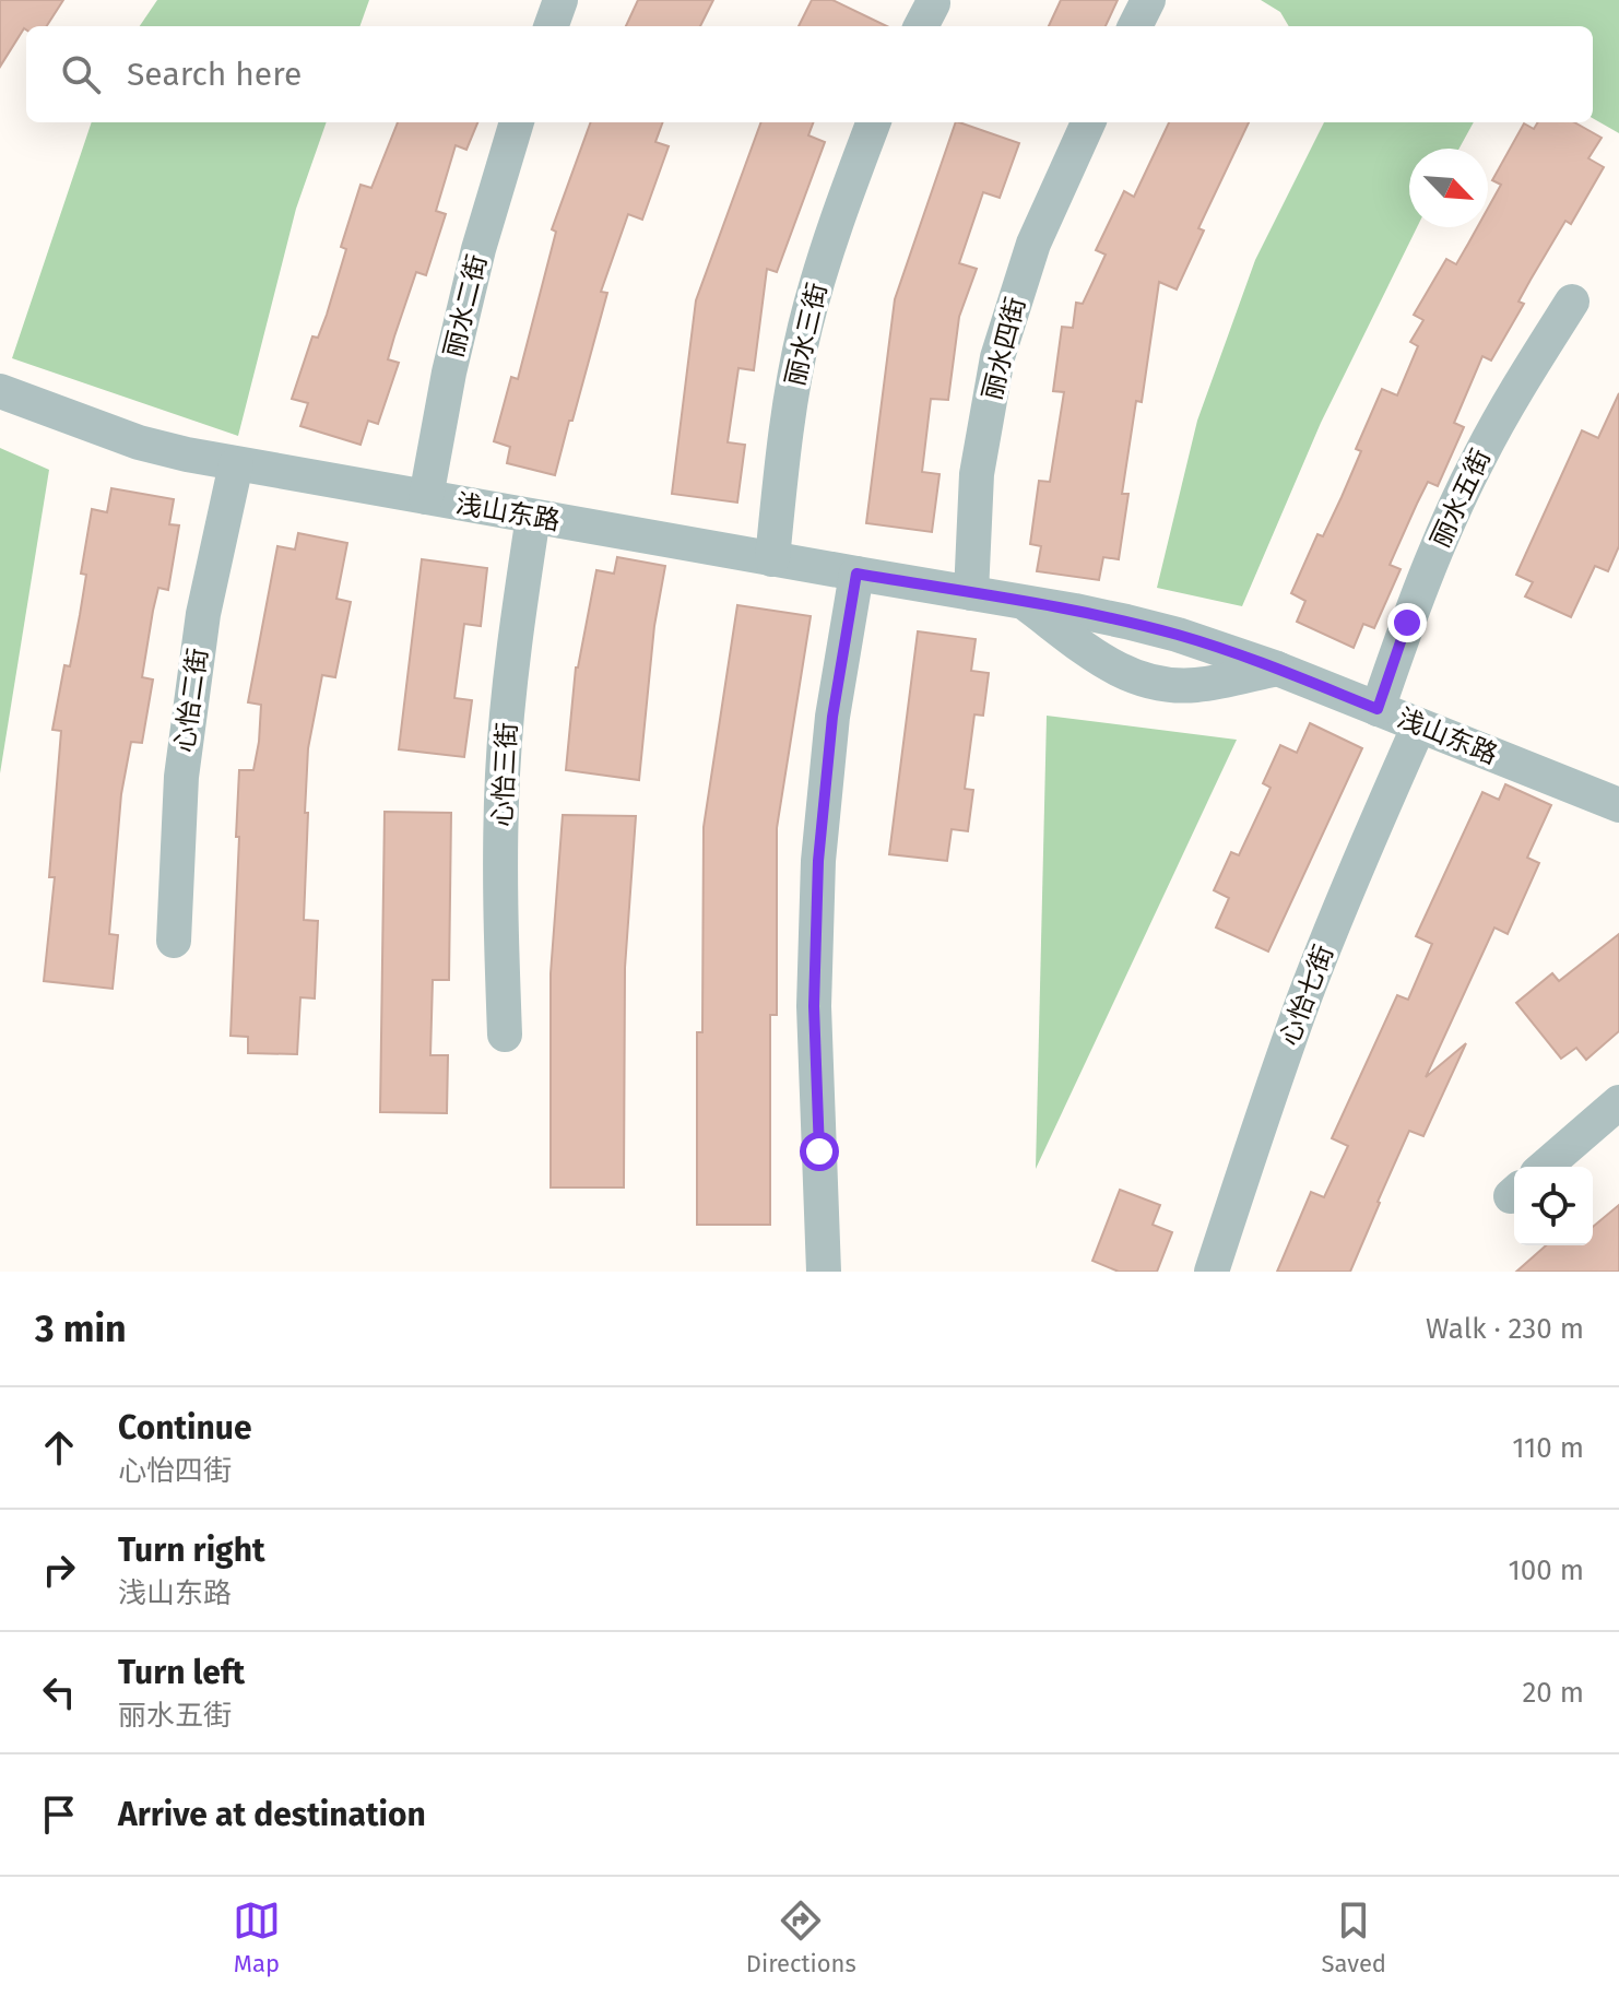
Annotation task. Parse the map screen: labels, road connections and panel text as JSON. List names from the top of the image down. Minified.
{"streets":{"lane":["丽水二街","丽水三街","丽水四街","丽水五街","浅山东路","心怡二街","心怡三街","心怡七街"]},"crossings":[["丽水二街","浅山东路"],["丽水三街","浅山东路"],["丽水四街","浅山东路"],["丽水五街","浅山东路"],["浅山东路","心怡二街"],["浅山东路","心怡三街"],["浅山东路","心怡七街"]],"north":"bottom right","page":{"search":"Search here","heading":["3 min","Walk · 230 m"],"list":[["Continue","心怡四街","110 m"],["Turn right","浅山东路","100 m"],["Turn left","丽水五街","20 m"],"Arrive at destination"],"nav":["Map","Directions","Saved"]}}
